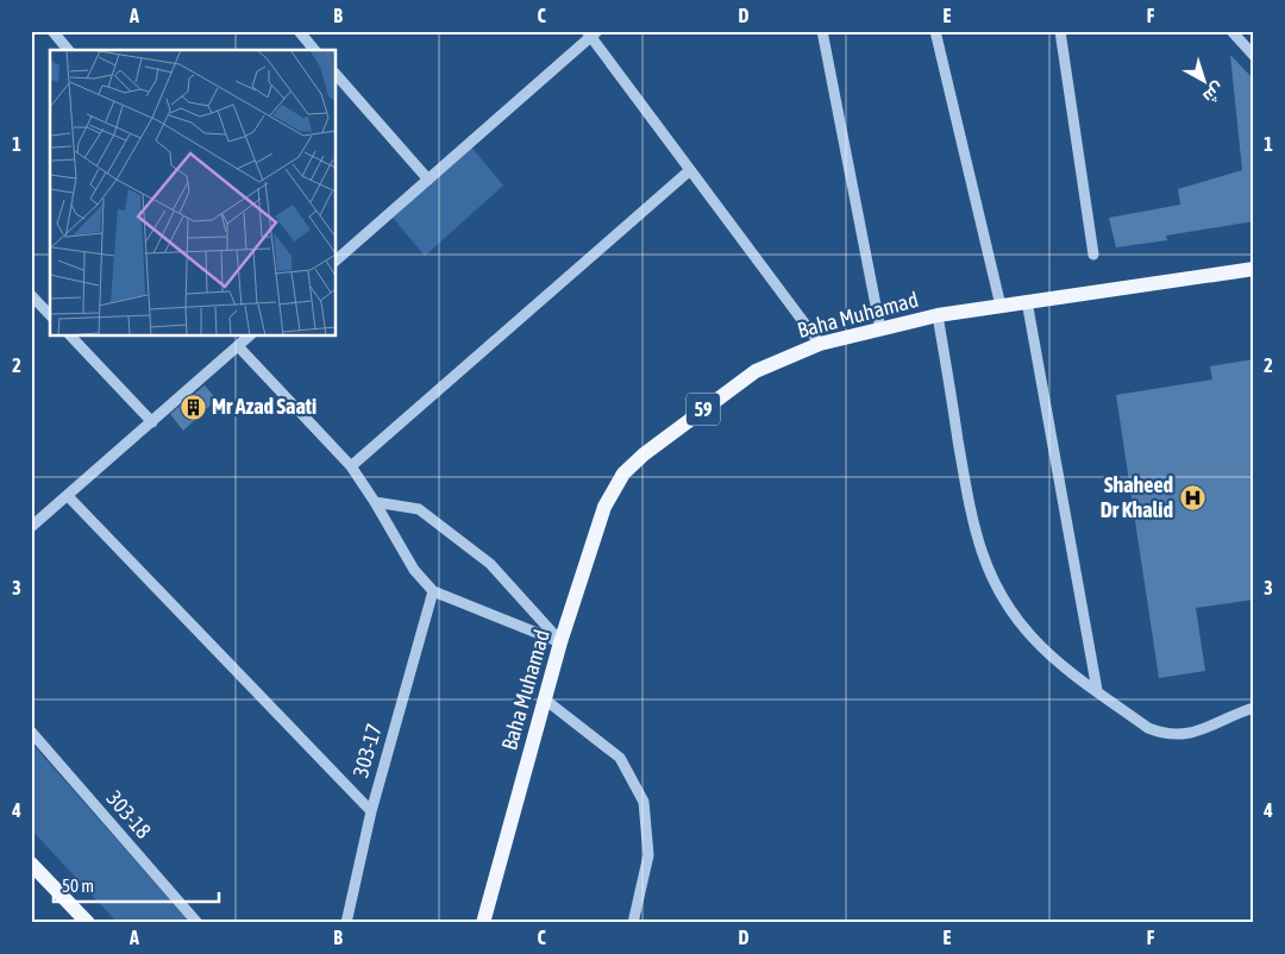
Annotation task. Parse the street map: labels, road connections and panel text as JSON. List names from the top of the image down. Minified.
{"streets":{"main road":["Baha Muhamad","59"],"street":["303-17","303-18"]},"places":{"building":["Mr Azad Saati"],"hospital":["Shaheed Dr Khalid"]},"scale_bar":"50 m","north":"bottom right","grid":{"columns":["A","B","C","D","E","F"],"rows":["1","2","3","4"]}}
